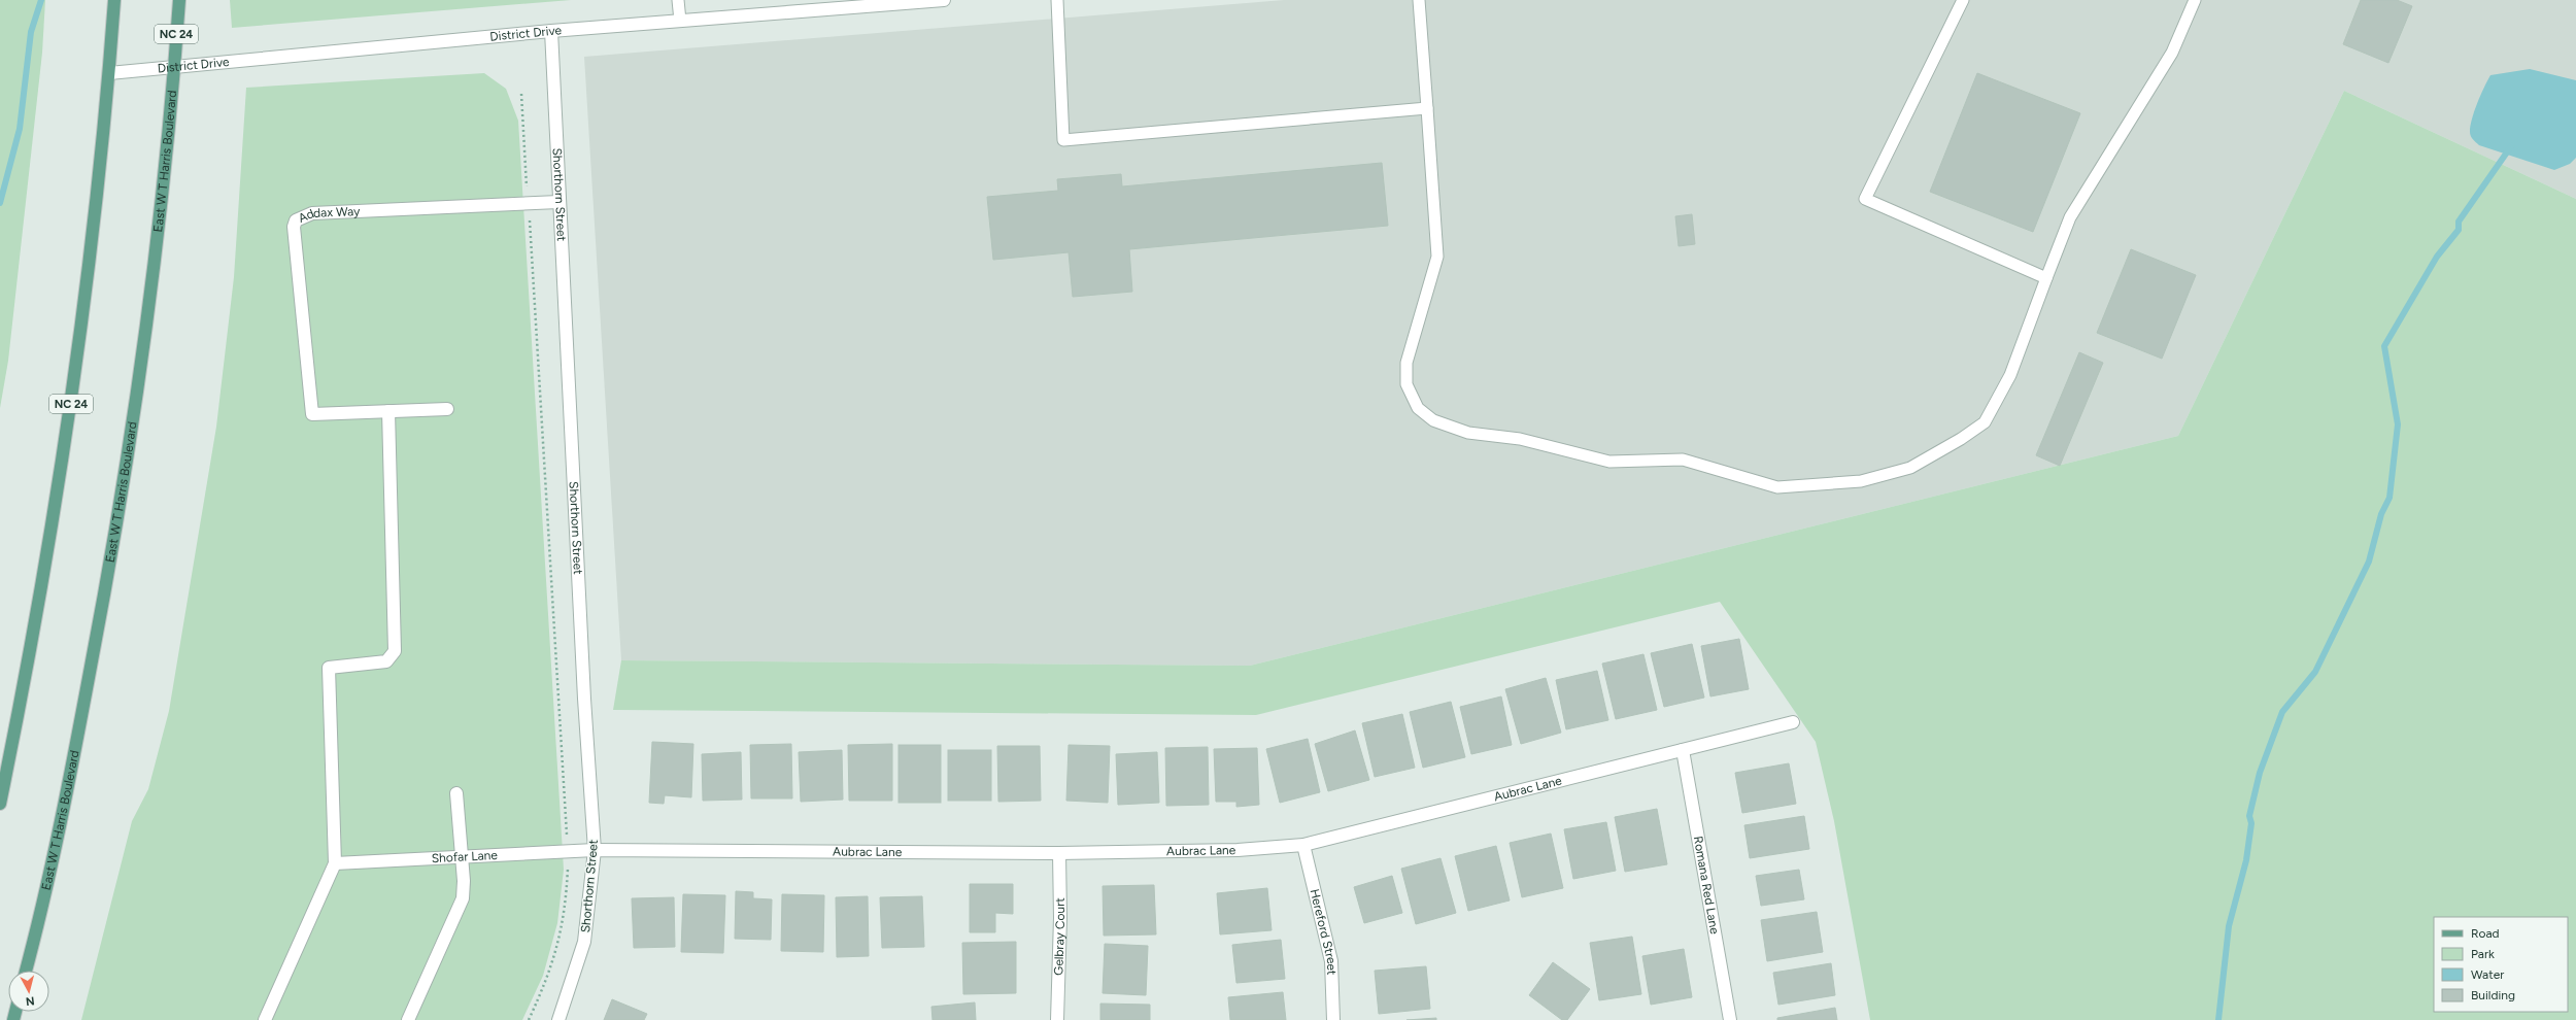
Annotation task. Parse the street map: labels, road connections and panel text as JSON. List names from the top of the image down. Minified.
{"streets":{"main road":["NC 24","East W T Harris Boulevard"],"street":["District Drive","Shorthorn Street","Addax Way","Aubrac Lane","Shofar Lane","Romana Red Lane","Hereford Street","Gelbray Court"]},"crossings":[["NC 24","District Drive"],["District Drive","East W T Harris Boulevard"],["District Drive","Shorthorn Street"],["Shorthorn Street","Addax Way"],["Shorthorn Street","Aubrac Lane"],["Shorthorn Street","Shofar Lane"],["Aubrac Lane","Shofar Lane"],["Aubrac Lane","Romana Red Lane"],["Aubrac Lane","Hereford Street"],["Aubrac Lane","Gelbray Court"]],"legend":["Road","Park","Water","Building"],"north":"bottom"}
